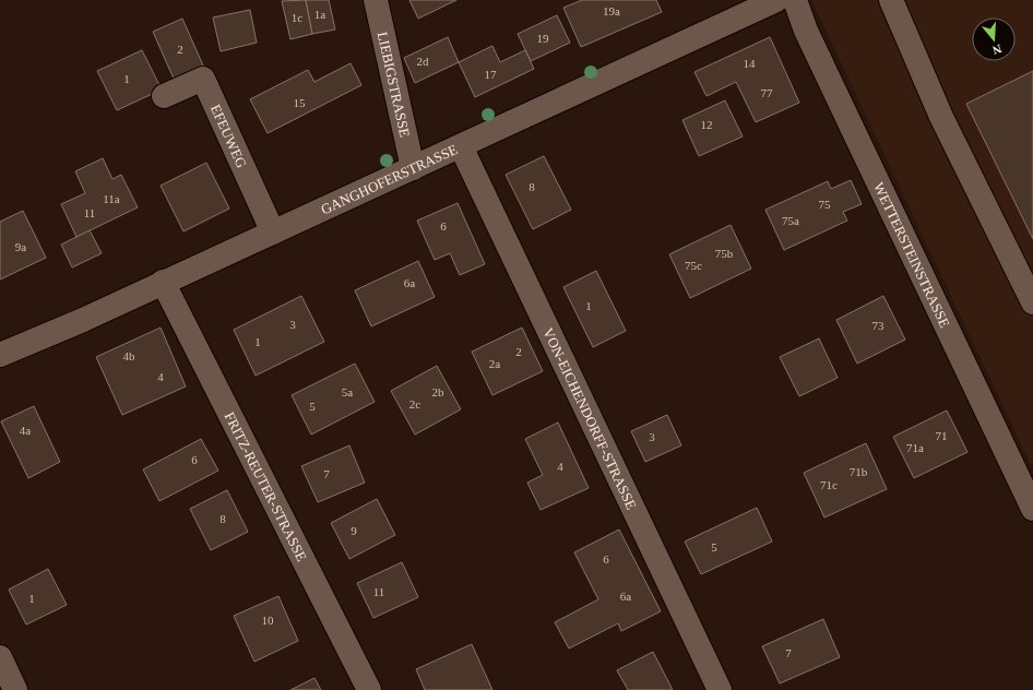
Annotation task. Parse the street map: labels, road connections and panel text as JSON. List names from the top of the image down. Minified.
{"streets":{"street":["LIEBIGSTRASSE","EFEUWEG","GANGHOFERSTRASSE","WETTERSTEINSTRASSE","VON-EICHENDORFF-STRASSE","FRITZ-REUTER-STRASSE"]},"crossings":[["LIEBIGSTRASSE","GANGHOFERSTRASSE"],["EFEUWEG","GANGHOFERSTRASSE"],["GANGHOFERSTRASSE","VON-EICHENDORFF-STRASSE"],["GANGHOFERSTRASSE","FRITZ-REUTER-STRASSE"]],"house_numbers":["19a","1a","1c","19","2","2d","14","17","1","77","15","12","8","11a","75","11","75a","6","9a","75b","75c","6a","1","3","73","1","2","4b","2a","4","5a","2b","2c","5","4a","71","3","71a","6","4","71b","7","71c","8","9","5","6","11","6a","1","10","7"],"north":"bottom"}
